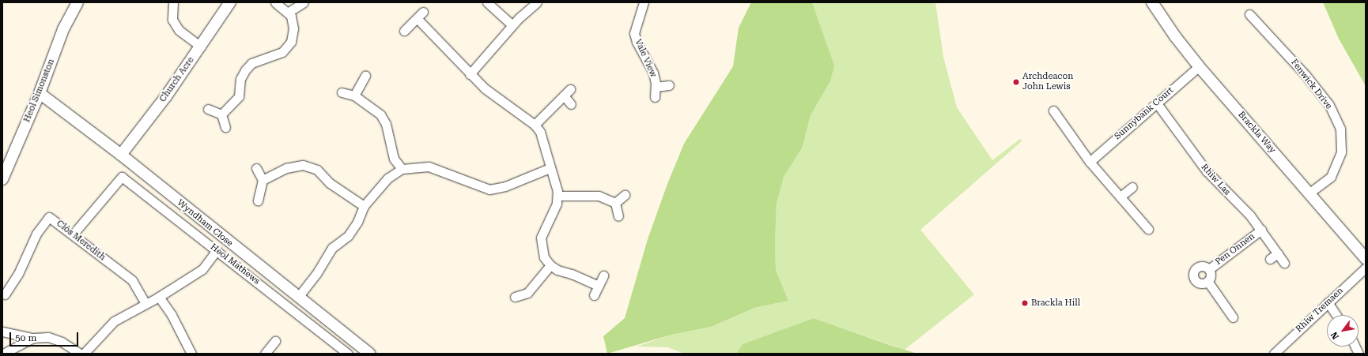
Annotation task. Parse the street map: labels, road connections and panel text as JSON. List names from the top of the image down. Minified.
{"streets":{"street":["Vale View","Church Acre","Fenwick Drive","Heol Simonston","Sunnybank Court","Brackla Way","Rhiw Las","Wyndham Close","Clôs Meredith","Pen Onnen","Heol Mathews","Rhiw Tremaen"]},"crossings":[["Church Acre","Wyndham Close"],["Fenwick Drive","Brackla Way"],["Heol Simonston","Wyndham Close"],["Sunnybank Court","Brackla Way"],["Sunnybank Court","Rhiw Las"],["Rhiw Las","Pen Onnen"],["Clôs Meredith","Heol Mathews"]],"places":["Archdeacon John Lewis","Brackla Hill"],"scale_bar":"50 m","north":"bottom left"}
